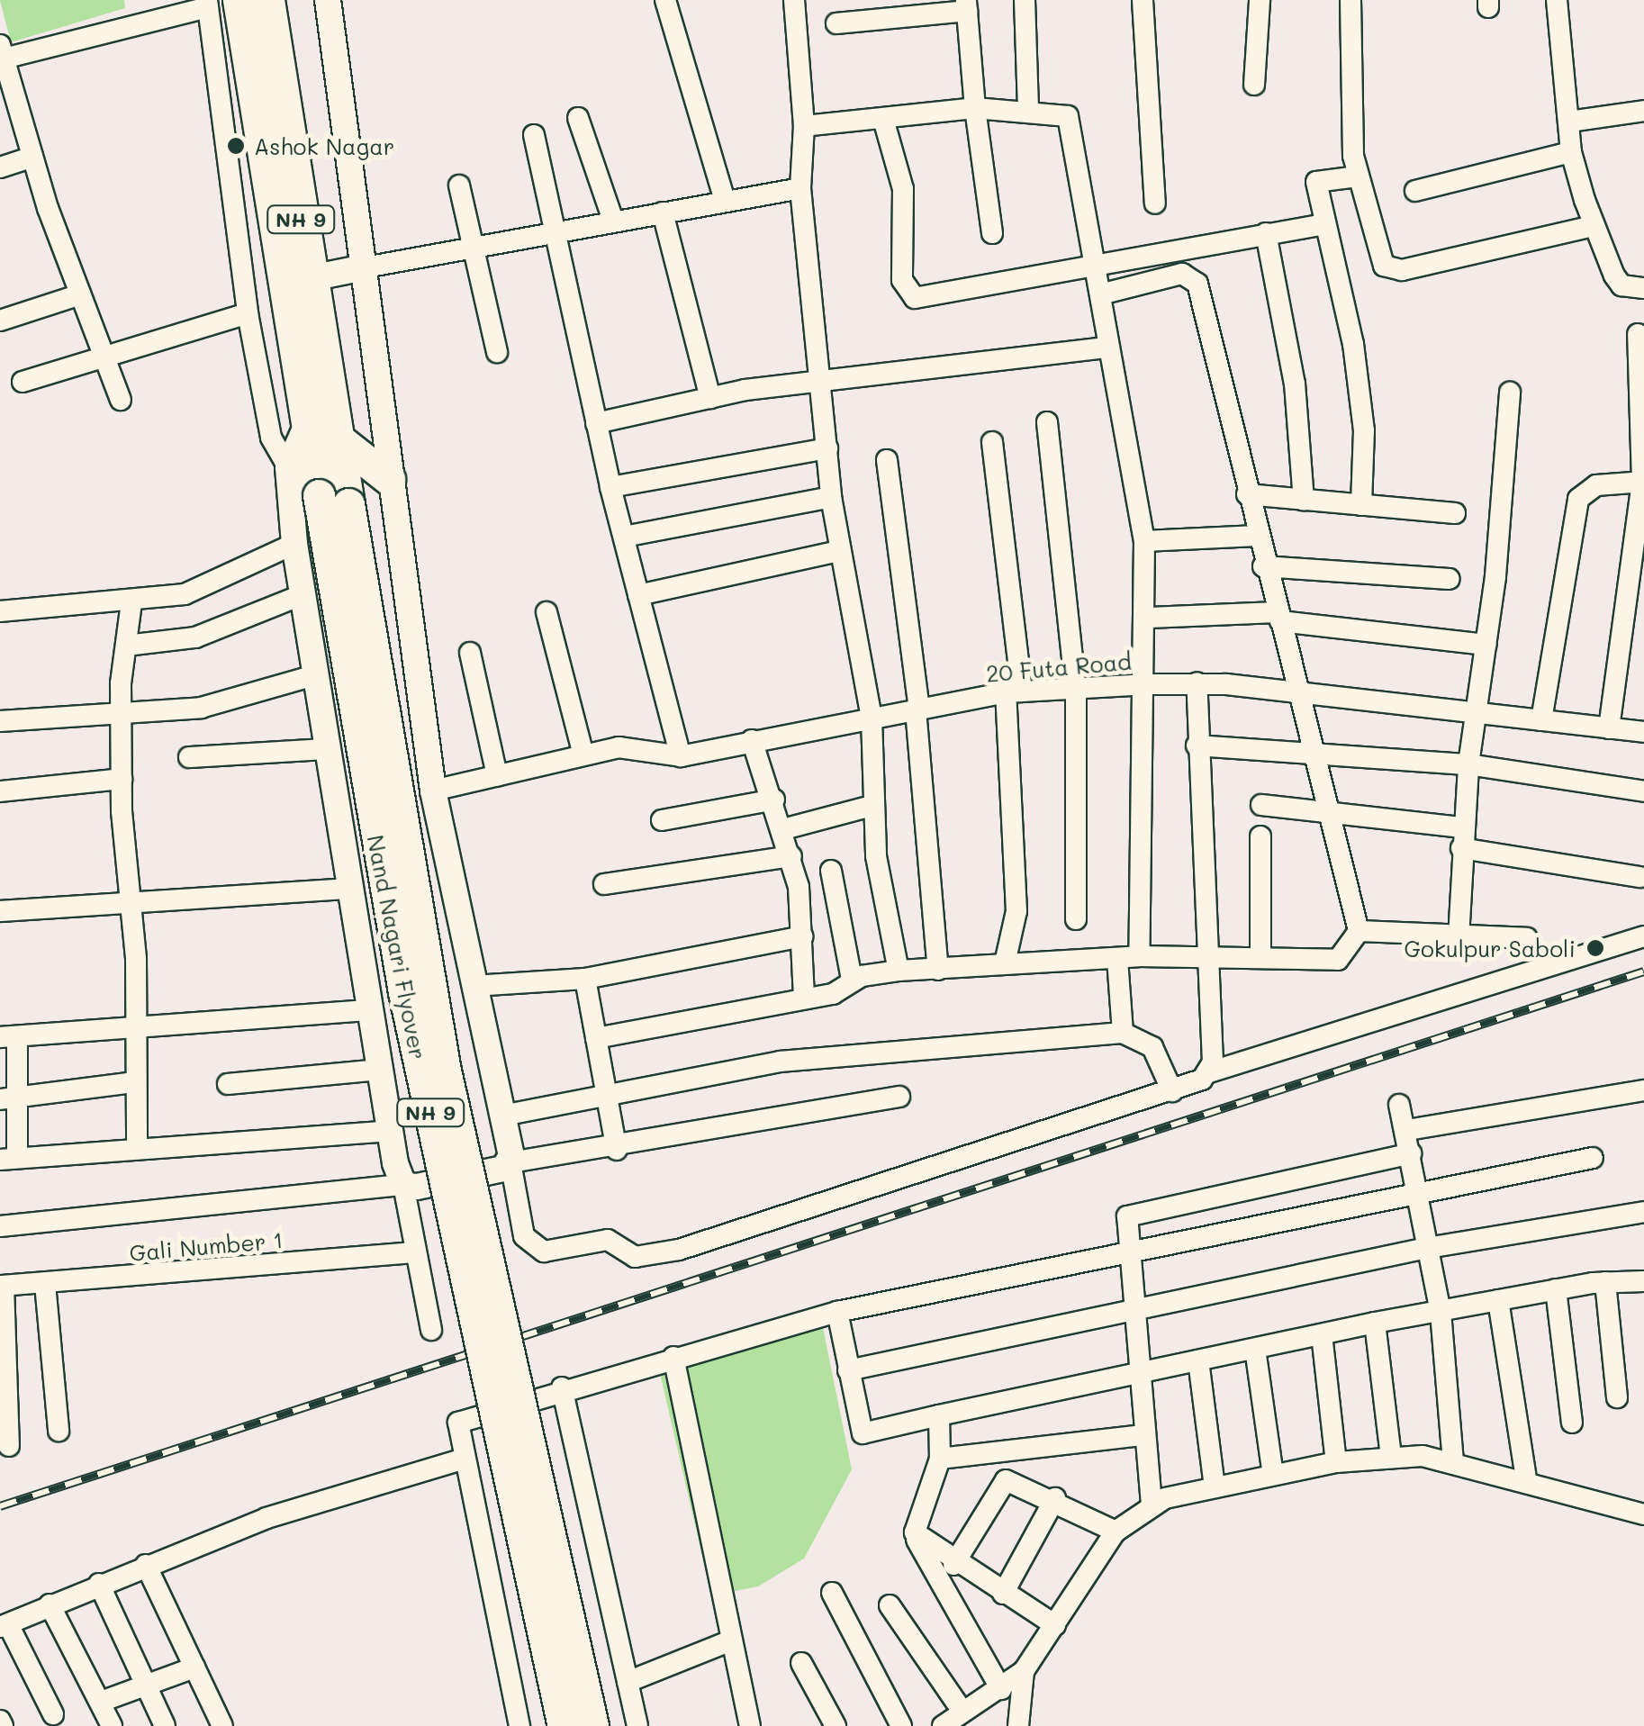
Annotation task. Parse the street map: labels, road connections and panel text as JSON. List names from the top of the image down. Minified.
{"streets":{"highway":["NH 9","Nand Nagari Flyover"],"street":["20 Futa Road","Gali Number 1"]},"crossings":[["NH 9","Nand Nagari Flyover"]],"places":["Ashok Nagar","Gokulpur Saboli"]}
